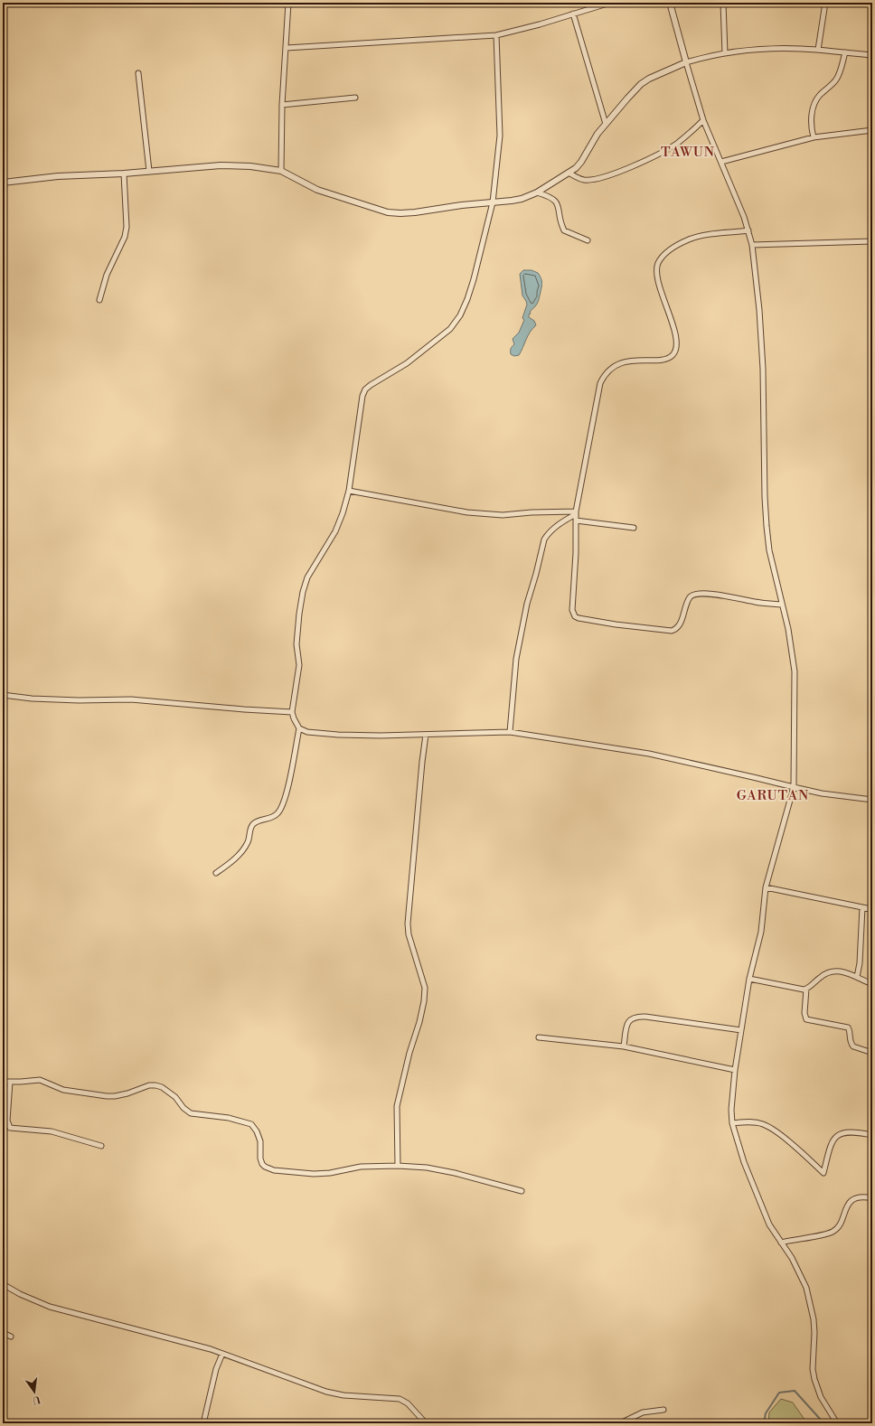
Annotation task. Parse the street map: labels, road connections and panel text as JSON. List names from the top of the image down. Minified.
{"districts":["TAWUN","GARUTAN"],"north":"bottom"}
